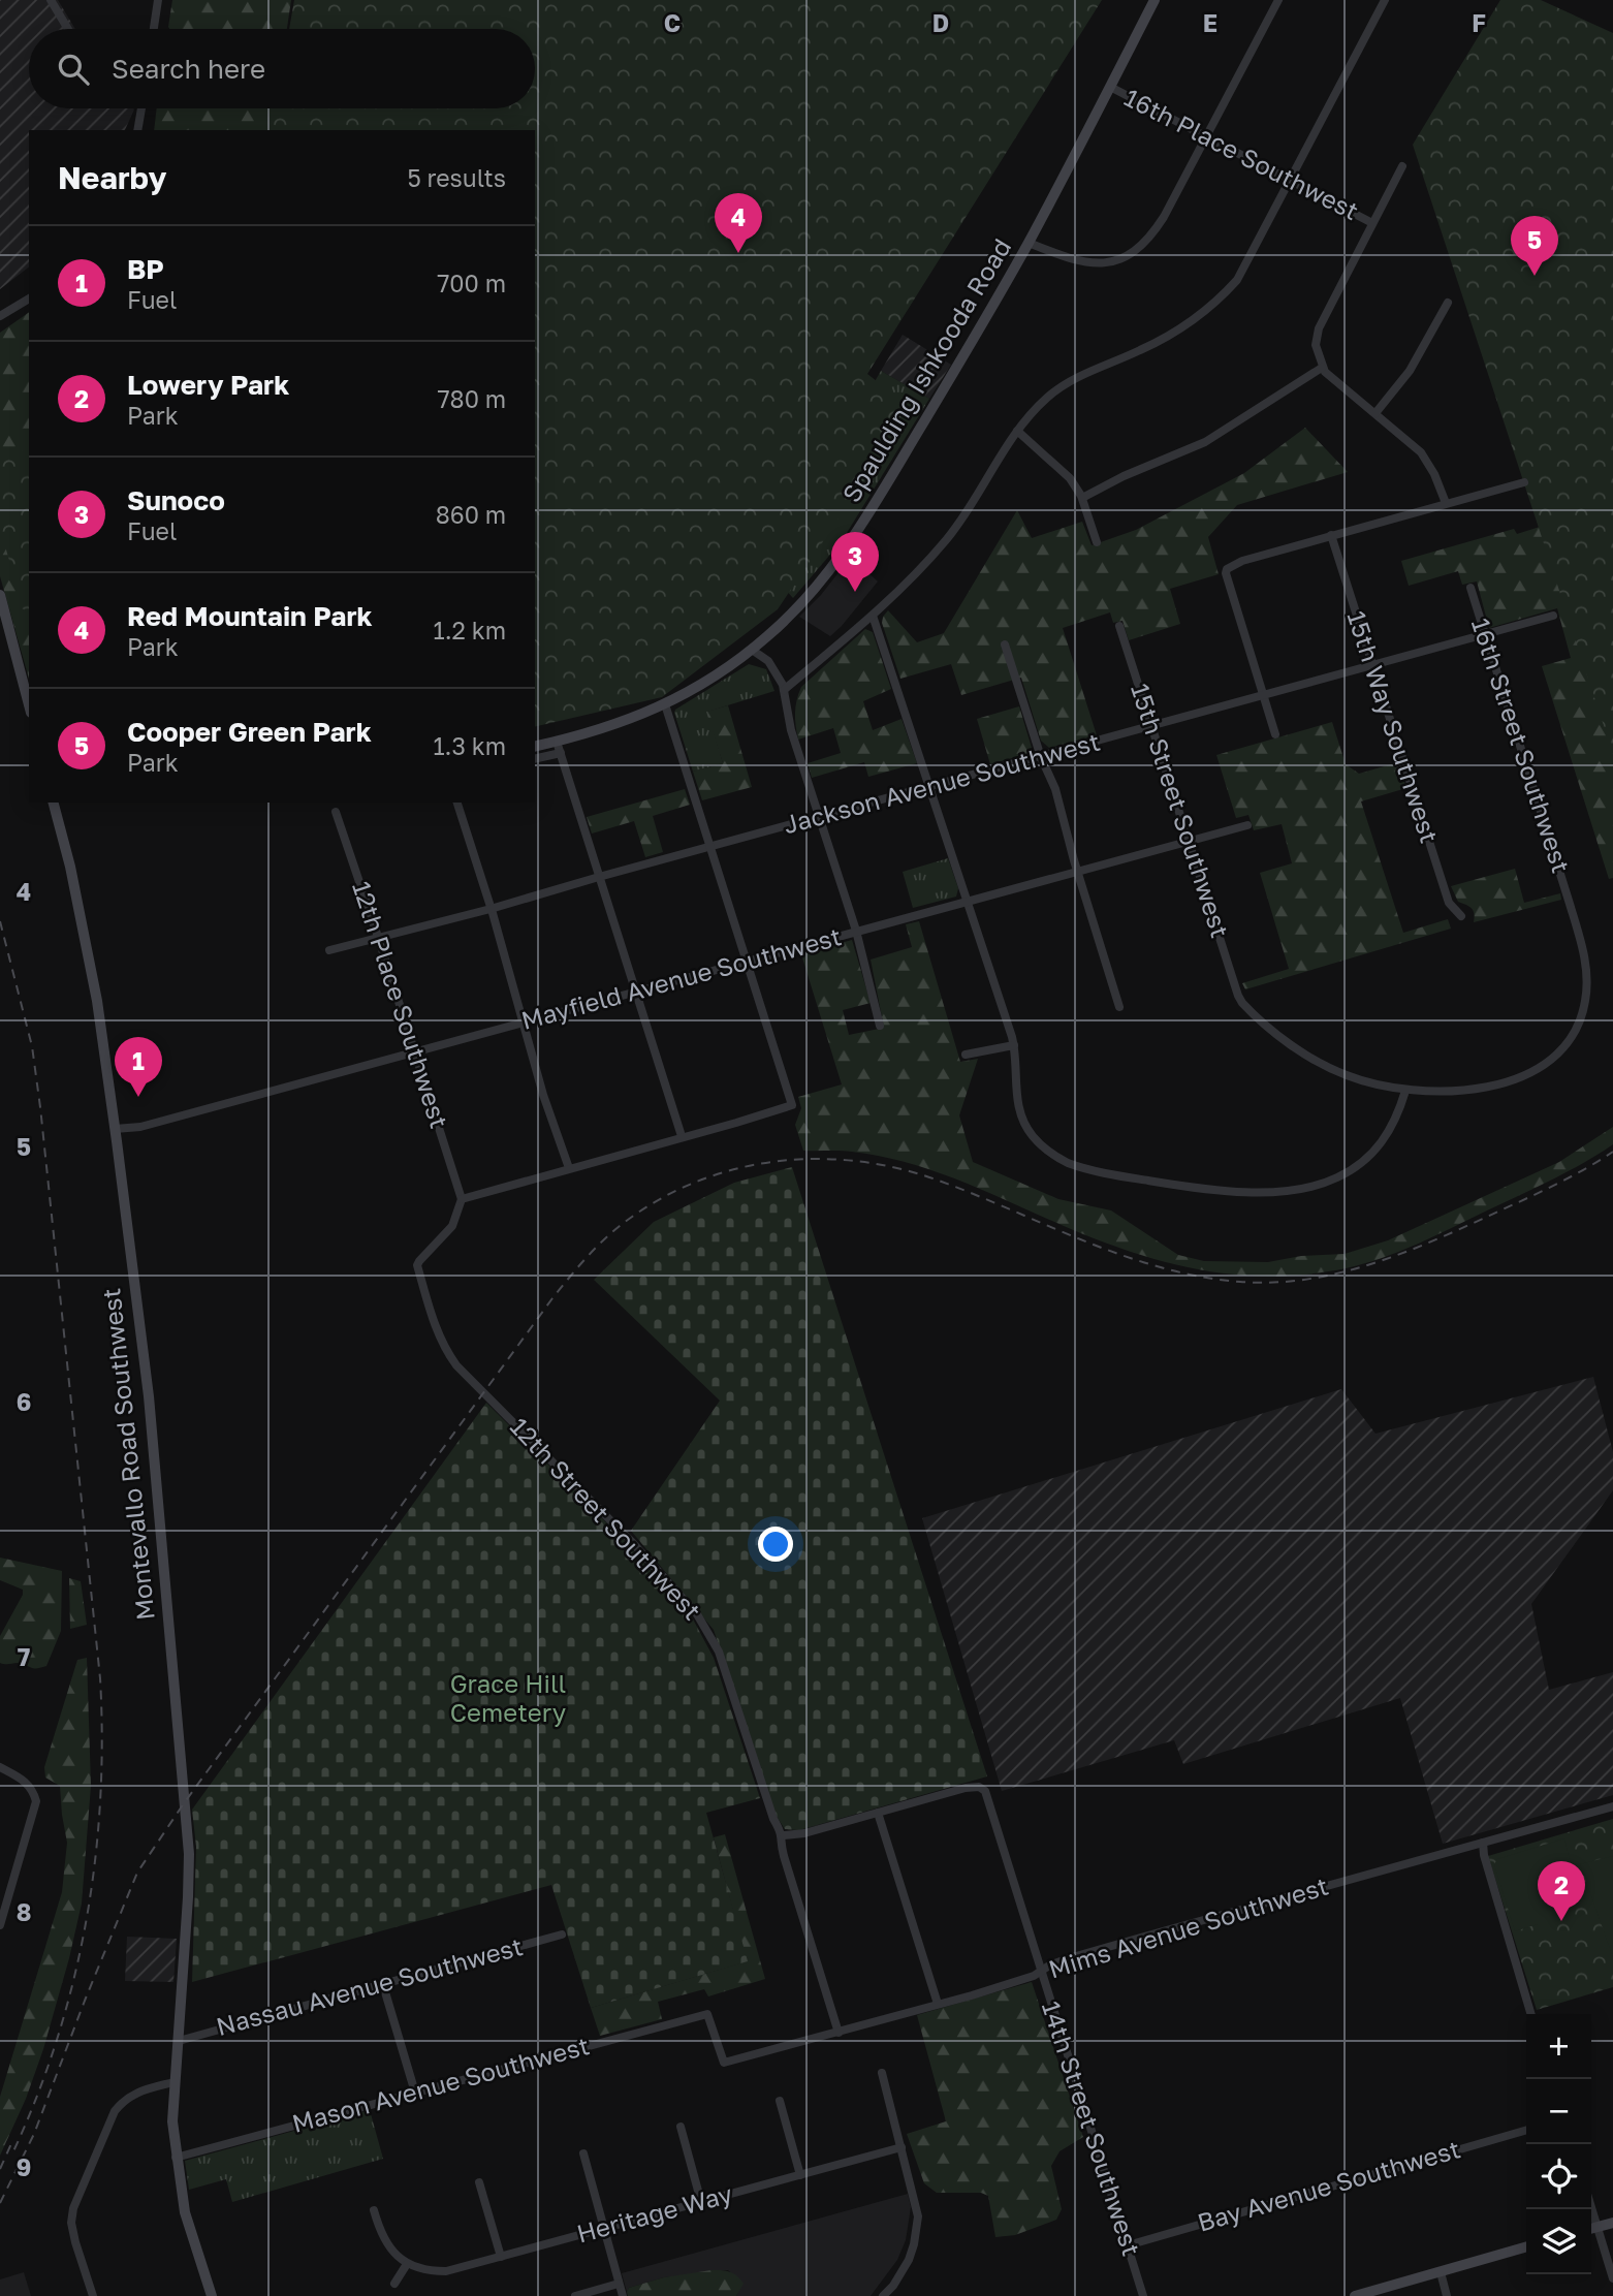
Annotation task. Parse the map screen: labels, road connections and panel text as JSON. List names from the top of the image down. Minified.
{"streets":{"main road":["Spaulding Ishkooda Road","Montevallo Road Southwest"],"street":["16th Place Southwest","15th Way Southwest","16th Street Southwest","Jackson Avenue Southwest","15th Street Southwest","Mayfield Avenue Southwest","12th Place Southwest","12th Street Southwest","Mims Avenue Southwest","Nassau Avenue Southwest","Mason Avenue Southwest","14th Street Southwest","Bay Avenue Southwest","Heritage Way"]},"crossings":[["16th Place Southwest","Spaulding Ishkooda Road"],["15th Way Southwest","Jackson Avenue Southwest"],["16th Street Southwest","Jackson Avenue Southwest"],["16th Street Southwest","15th Street Southwest"],["Jackson Avenue Southwest","15th Street Southwest"],["Jackson Avenue Southwest","12th Place Southwest"],["15th Street Southwest","Mayfield Avenue Southwest"],["Mayfield Avenue Southwest","12th Place Southwest"],["Mayfield Avenue Southwest","Montevallo Road Southwest"],["12th Place Southwest","12th Street Southwest"],["Montevallo Road Southwest","Nassau Avenue Southwest"],["Montevallo Road Southwest","Mason Avenue Southwest"],["12th Street Southwest","Mims Avenue Southwest"],["Mims Avenue Southwest","Mason Avenue Southwest"],["Mims Avenue Southwest","14th Street Southwest"],["14th Street Southwest","Bay Avenue Southwest"]],"parks":["Grace Hill Cemetery"],"page":{"search":"Search here","heading":["Nearby","5 results"],"pins":["4","5","3","1","2"],"list":[{"mark":"1","name":"BP","note":"Fuel","value":"700 m"},{"mark":"2","name":"Lowery Park","note":"Park","value":"780 m"},{"mark":"3","name":"Sunoco","note":"Fuel","value":"860 m"},{"mark":"4","name":"Red Mountain Park","note":"Park","value":"1.2 km"},{"mark":"5","name":"Cooper Green Park","note":"Park","value":"1.3 km"}],"map_buttons":["+","−"]},"grid":{"columns":["C","D","E","F"],"rows":["4","5","6","7","8","9"]}}
